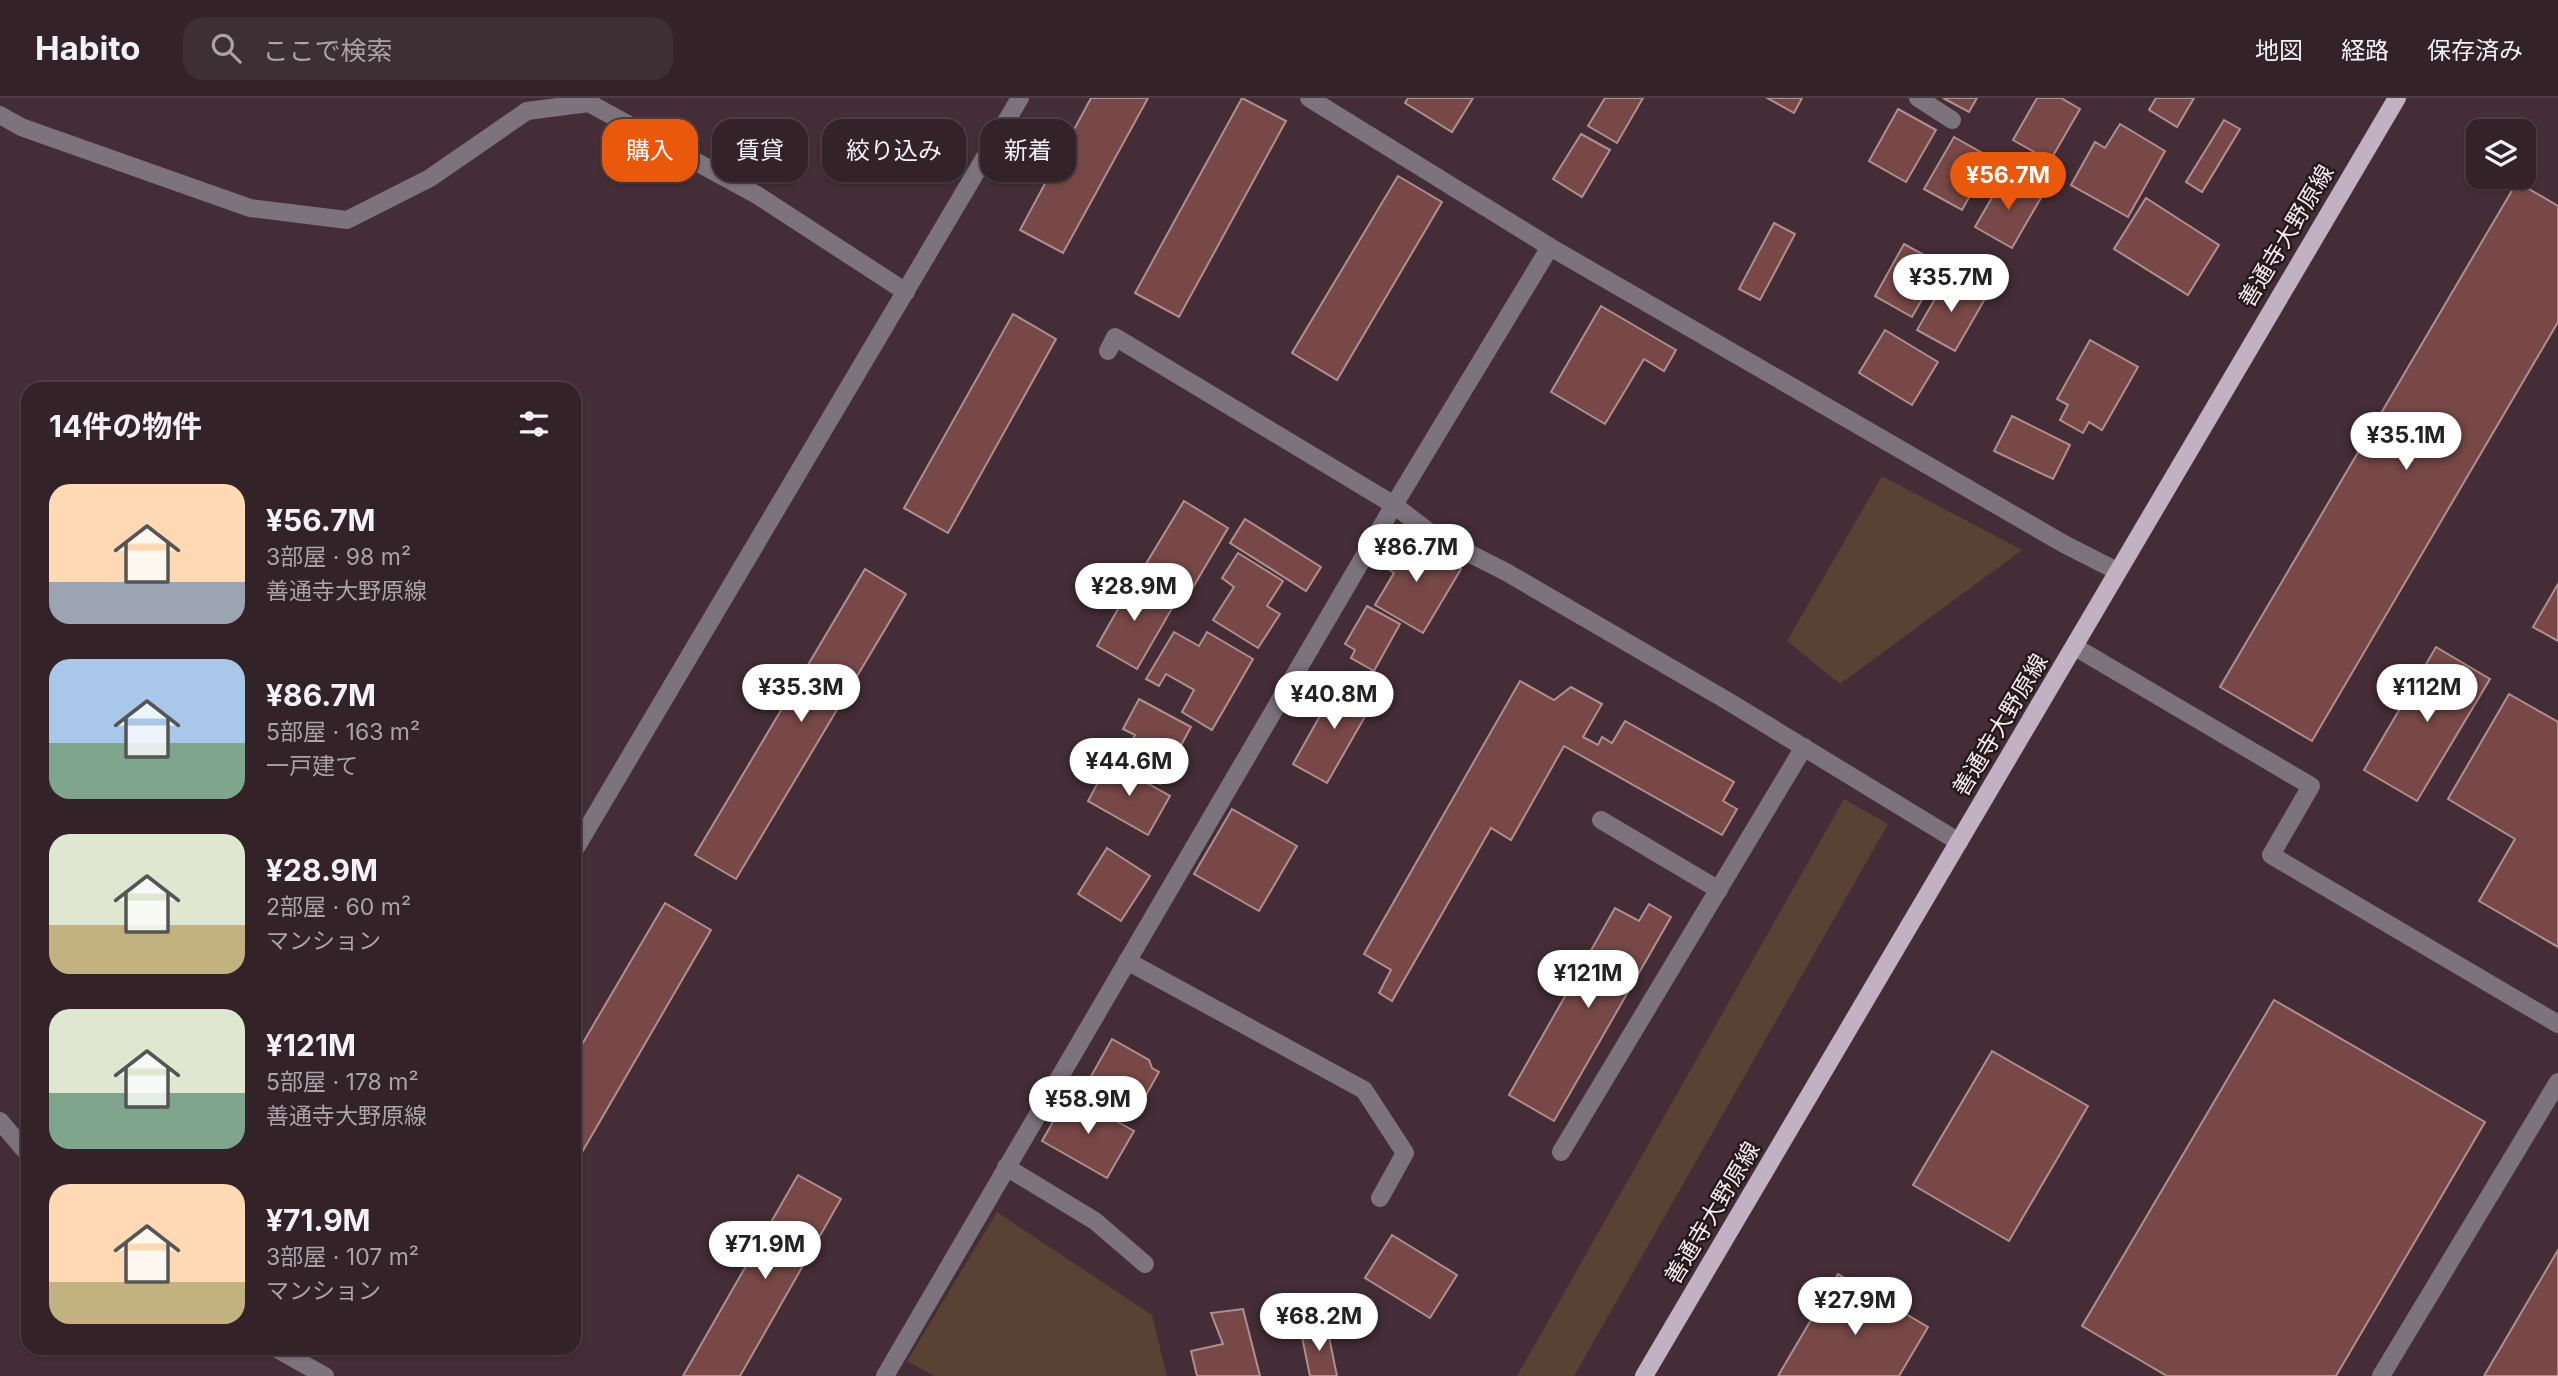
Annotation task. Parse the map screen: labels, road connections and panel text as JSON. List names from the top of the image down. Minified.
{"streets":{"main road":["善通寺大野原線"]},"page":{"header":"Habito","search":"ここで検索","nav":["地図","経路","保存済み"],"chip":["購入","賃貸","絞り込み","新着"],"price":["¥56.7M","¥35.7M","¥35.1M","¥86.7M","¥28.9M","¥35.3M","¥112M","¥40.8M","¥44.6M","¥121M","¥58.9M","¥71.9M","¥27.9M","¥68.2M"],"heading":"14件の物件","list":[{"name":"¥56.7M","note":"3部屋 · 98 m² · 善通寺大野原線"},{"name":"¥86.7M","note":"5部屋 · 163 m² · 一戸建て"},{"name":"¥28.9M","note":"2部屋 · 60 m² · マンション"},{"name":"¥121M","note":"5部屋 · 178 m² · 善通寺大野原線"},{"name":"¥71.9M","note":"3部屋 · 107 m² · マンション"}]}}
